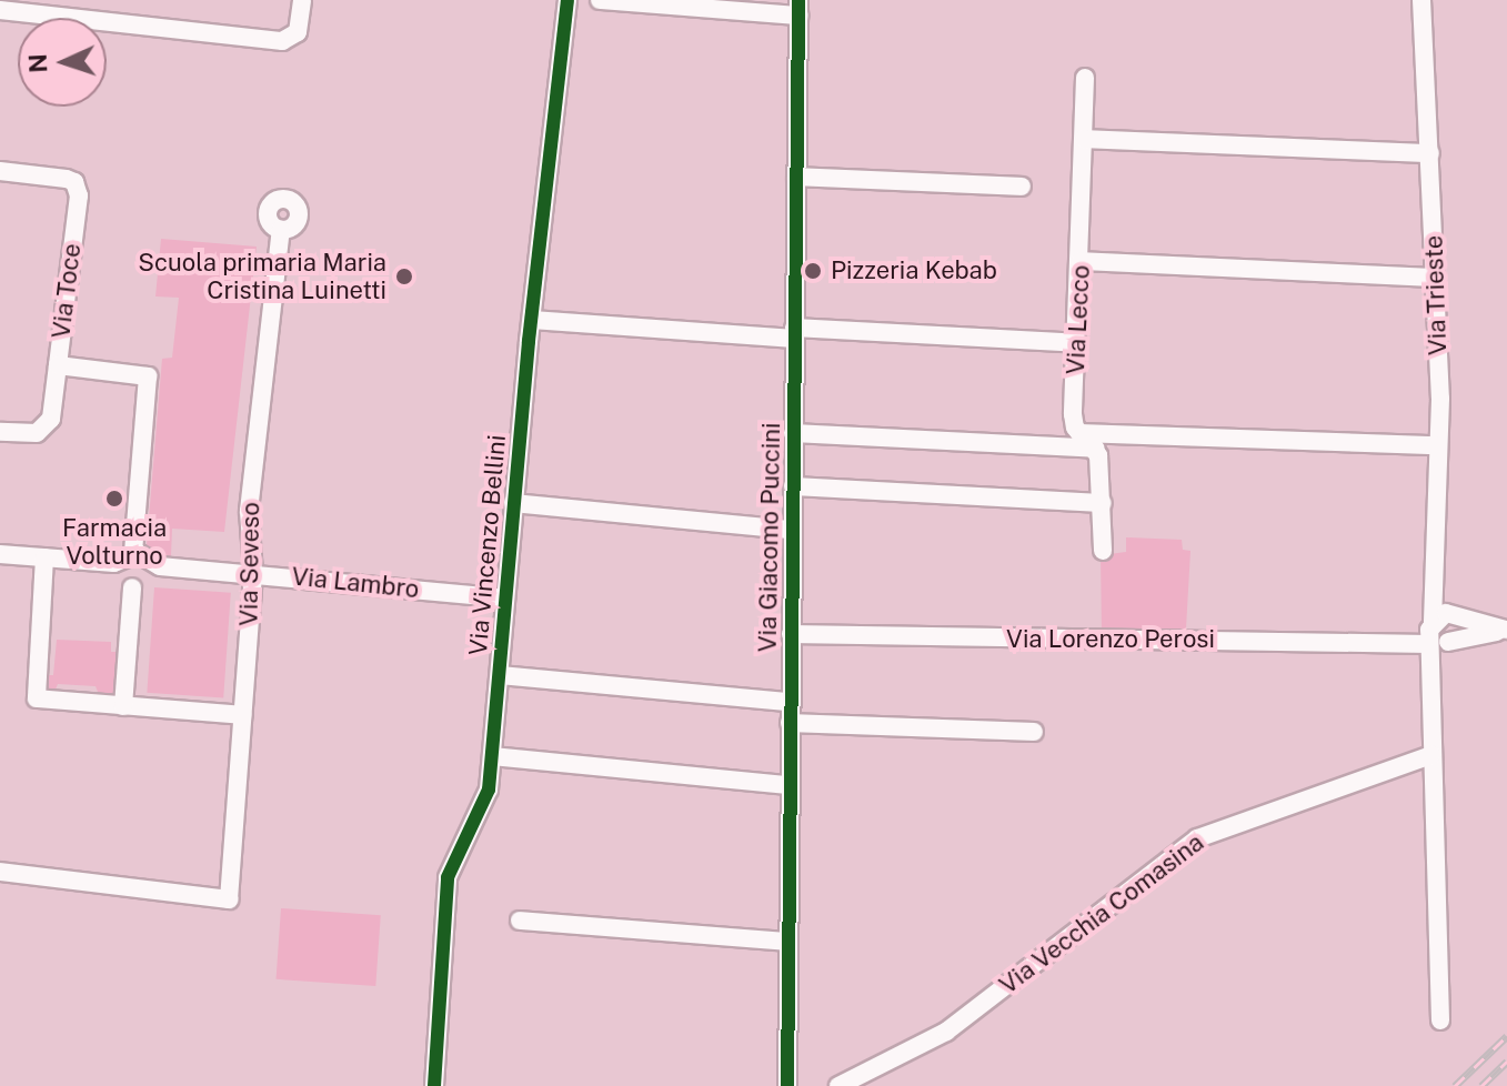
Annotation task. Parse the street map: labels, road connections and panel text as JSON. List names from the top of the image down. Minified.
{"streets":{"street":["Via Toce","Via Trieste","Via Lecco","Via Giacomo Puccini","Via Vincenzo Bellini","Via Seveso","Via Lambro","Via Lorenzo Perosi","Via Vecchia Comasina"]},"crossings":[["Via Trieste","Via Lorenzo Perosi"],["Via Giacomo Puccini","Via Lorenzo Perosi"],["Via Vincenzo Bellini","Via Lambro"],["Via Seveso","Via Lambro"]],"places":["Pizzeria Kebab","Scuola primaria Maria Cristina Luinetti","Farmacia Volturno"],"north":"left"}
